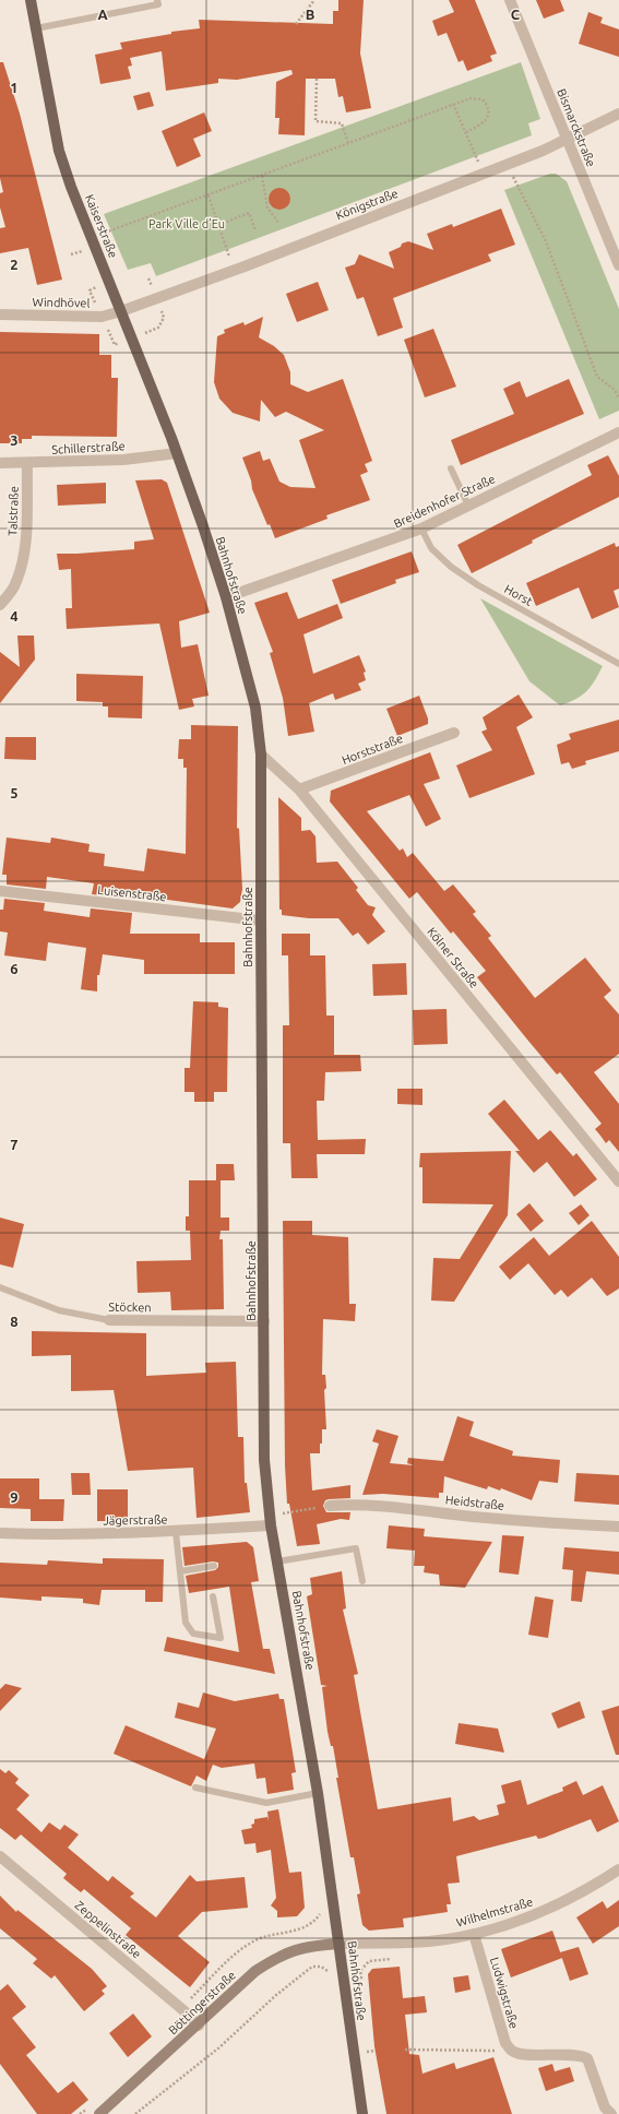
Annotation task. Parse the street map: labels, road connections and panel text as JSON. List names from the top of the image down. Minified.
{"streets":{"main road":["Kaiserstraße","Bahnhofstraße","Böttingerstraße"],"street":["Bismarckstraße","Königstraße","Windhövel","Schillerstraße","Breidenhofer Straße","Talstraße","Horststraße","Luisenstraße","Kölner Straße","Stöcken","Heidstraße","Jägerstraße","Wilhelmstraße","Zeppelinstraße","Ludwigstraße"],"lane":["Horst"]},"crossings":[["Bismarckstraße","Königstraße"],["Königstraße","Kaiserstraße"],["Königstraße","Windhövel"],["Kaiserstraße","Windhövel"],["Kaiserstraße","Schillerstraße"],["Kaiserstraße","Bahnhofstraße"],["Schillerstraße","Talstraße"],["Schillerstraße","Bahnhofstraße"],["Breidenhofer Straße","Bahnhofstraße"],["Breidenhofer Straße","Horst"],["Bahnhofstraße","Luisenstraße"],["Bahnhofstraße","Kölner Straße"],["Bahnhofstraße","Stöcken"],["Bahnhofstraße","Jägerstraße"],["Bahnhofstraße","Wilhelmstraße"],["Bahnhofstraße","Böttingerstraße"],["Horststraße","Kölner Straße"],["Wilhelmstraße","Ludwigstraße"],["Wilhelmstraße","Böttingerstraße"],["Zeppelinstraße","Böttingerstraße"]],"parks":["Park Ville d’Eu"],"grid":{"columns":["A","B","C"],"rows":["1","2","3","4","5","6","7","8","9"]}}
